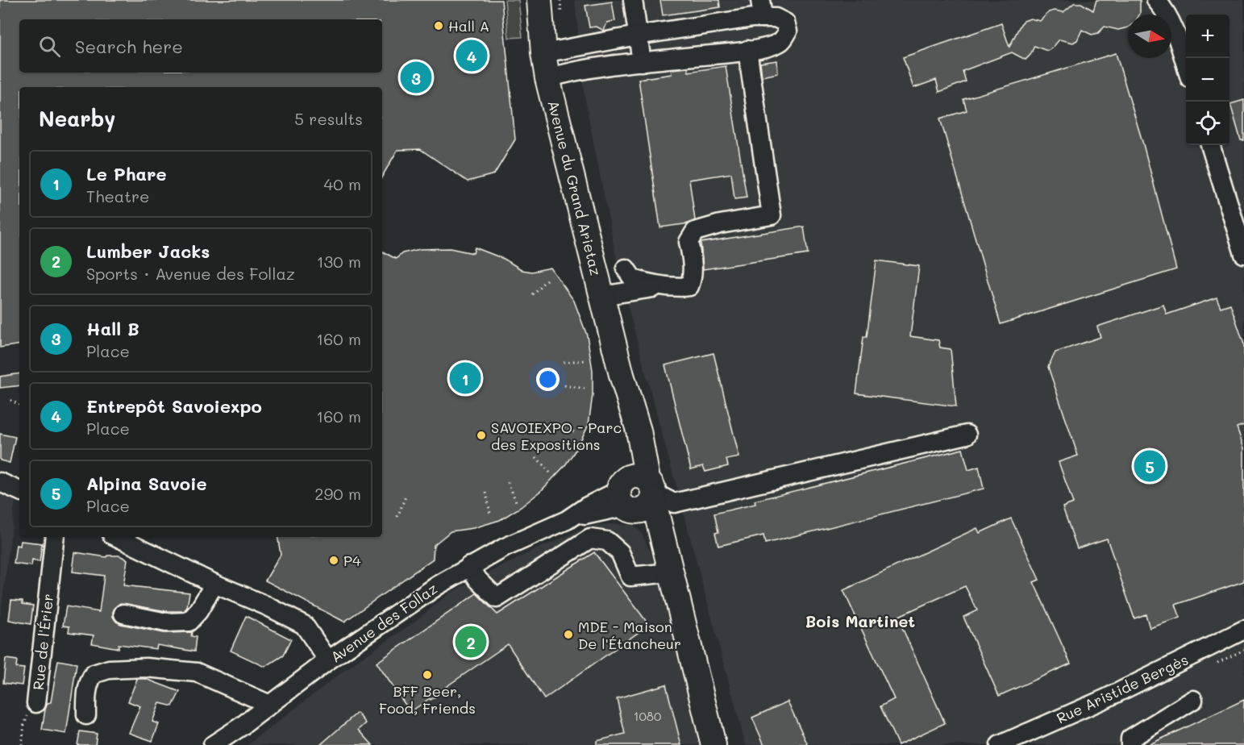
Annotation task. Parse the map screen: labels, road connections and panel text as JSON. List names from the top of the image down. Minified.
{"streets":{"main road":["Avenue du Grand Arietaz"],"street":["Avenue des Follaz","Rue de l'Érier","Rue Aristide Bergès"]},"crossings":[["Avenue du Grand Arietaz","Avenue des Follaz"]],"districts":["Bois Martinet"],"places":["Hall A","SAVOIEXPO - Parc des Expositions","P4","MDE - Maison De l'Étancheur","BFF Beer, Food, Friends"],"house_numbers":["1080"],"north":"right","page":{"map_buttons":["+","−"],"search":"Search here","pins":["4","3","1","5","2"],"heading":["Nearby","5 results"],"list":[{"mark":"1","name":"Le Phare","note":"Theatre","value":"40 m"},{"mark":"2","name":"Lumber Jacks","note":"Sports · Avenue des Follaz","value":"130 m"},{"mark":"3","name":"Hall B","note":"Place","value":"160 m"},{"mark":"4","name":"Entrepôt Savoiexpo","note":"Place","value":"160 m"},{"mark":"5","name":"Alpina Savoie","note":"Place","value":"290 m"}]}}
